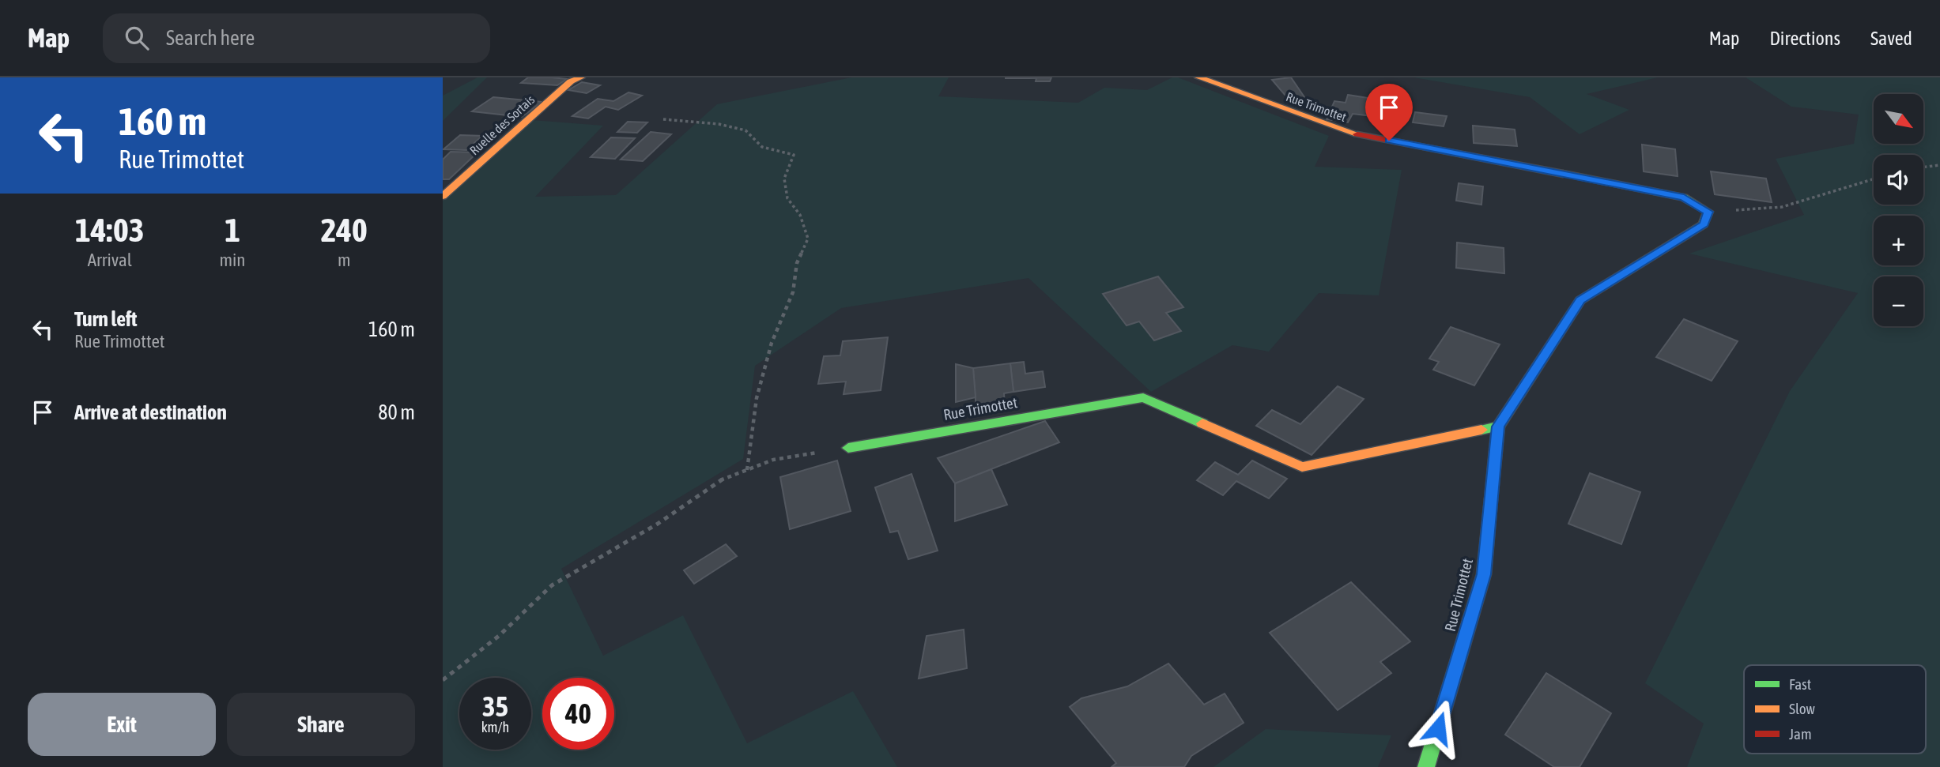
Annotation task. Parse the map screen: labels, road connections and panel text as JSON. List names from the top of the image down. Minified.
{"streets":{"street":["Rue Trimottet","Ruelle des Sortais"]},"legend":["Fast","Slow","Jam"],"north":"bottom right","page":{"header":"Map","search":"Search here","nav":["Map","Directions","Saved"],"turn":["160 m","Rue Trimottet"],"map_buttons":["+","−"],"eta":["14:03","Arrival","1","min","240","m"],"list":[{"name":"Turn left","note":"Rue Trimottet","value":"160 m"},{"name":"Arrive at destination","value":"80 m"}],"speed":"35 km/h","limit":"40","buttons":["Exit","Share"]}}
